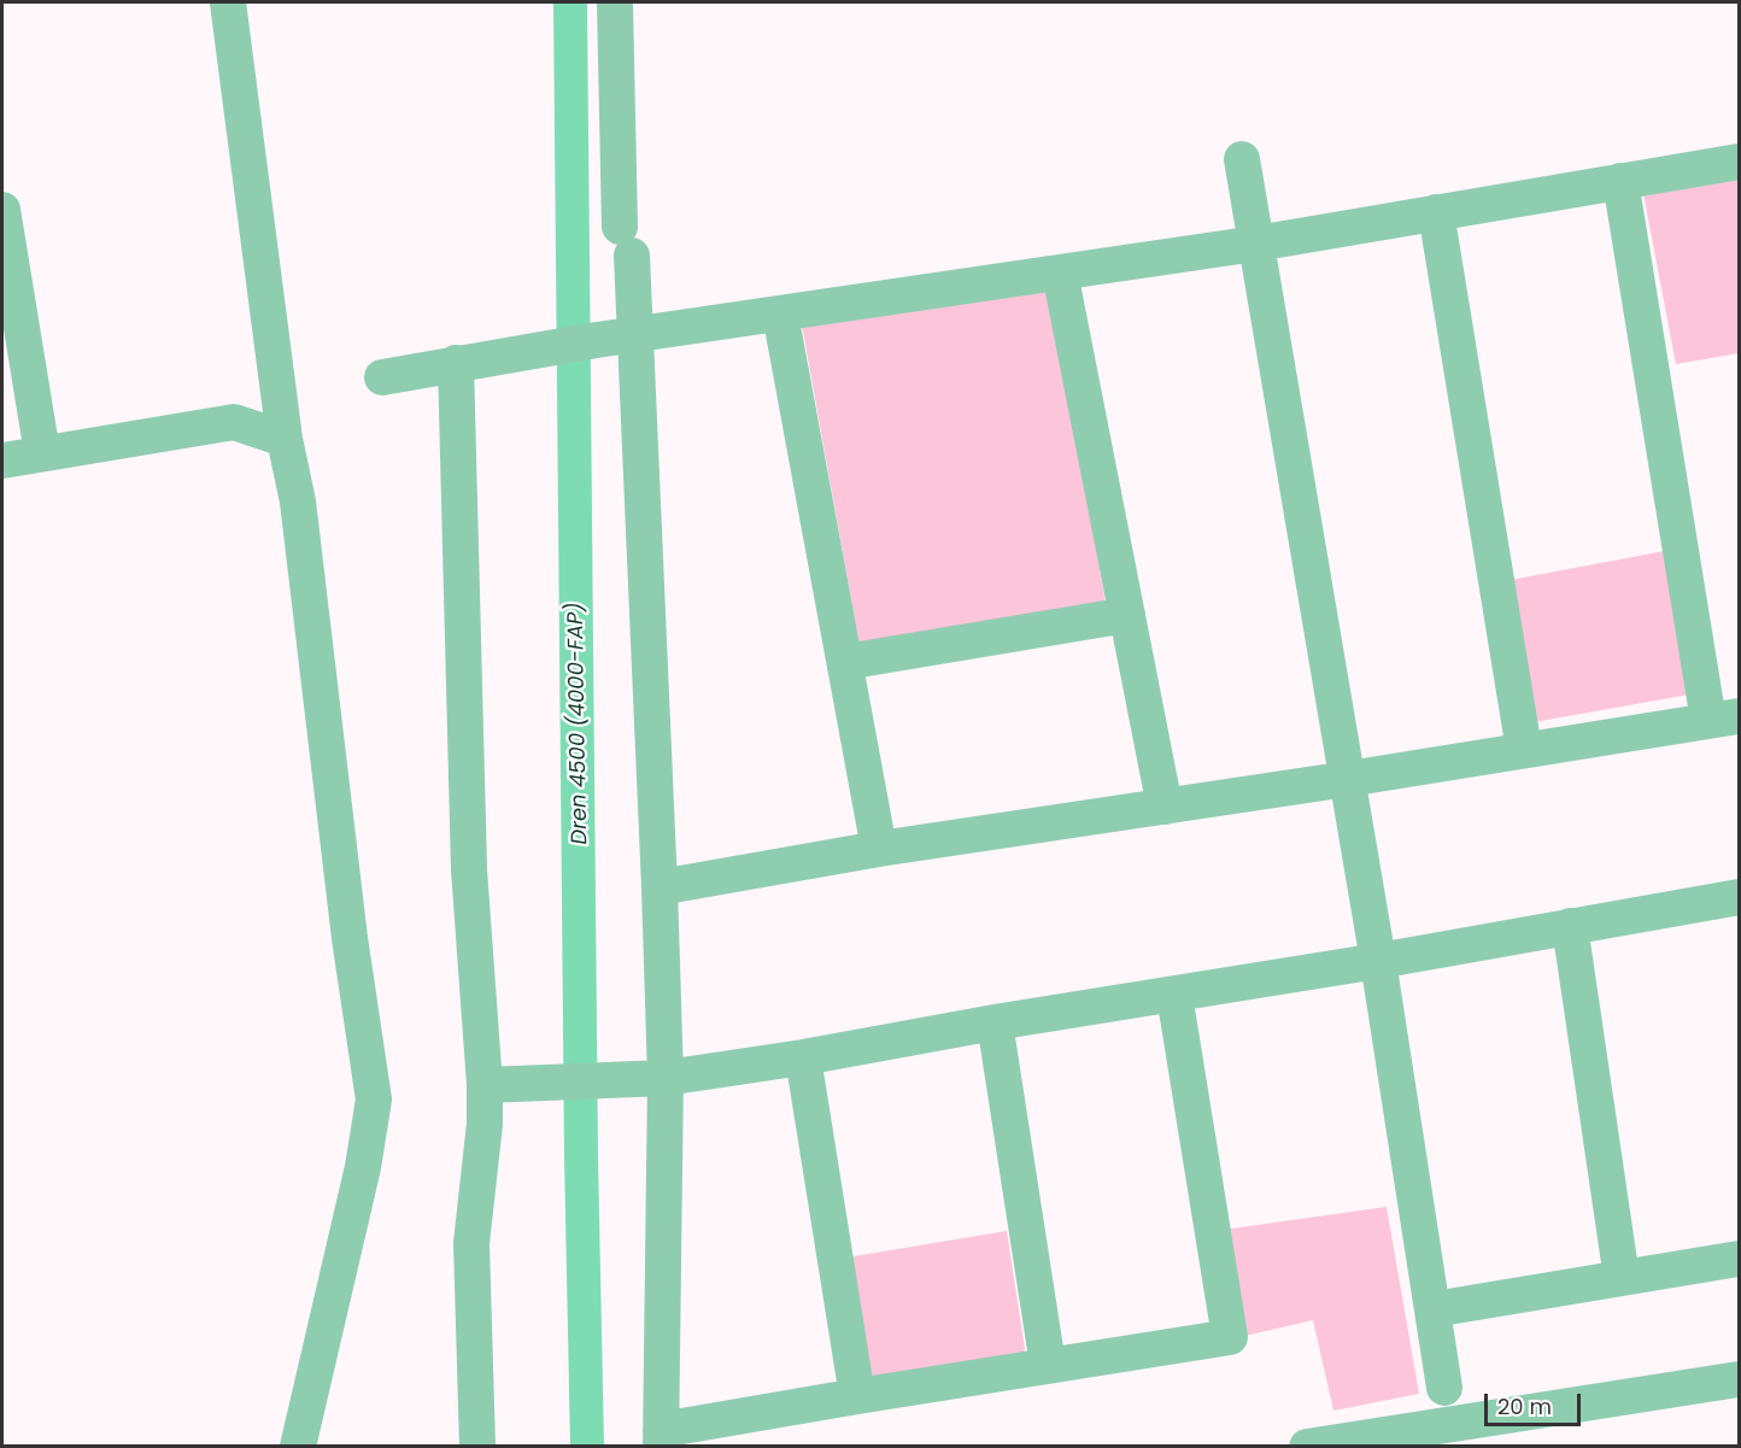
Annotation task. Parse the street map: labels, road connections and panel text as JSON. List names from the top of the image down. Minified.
{"water":["Dren 4500 (4000-FAP)"],"scale_bar":"20 m"}
